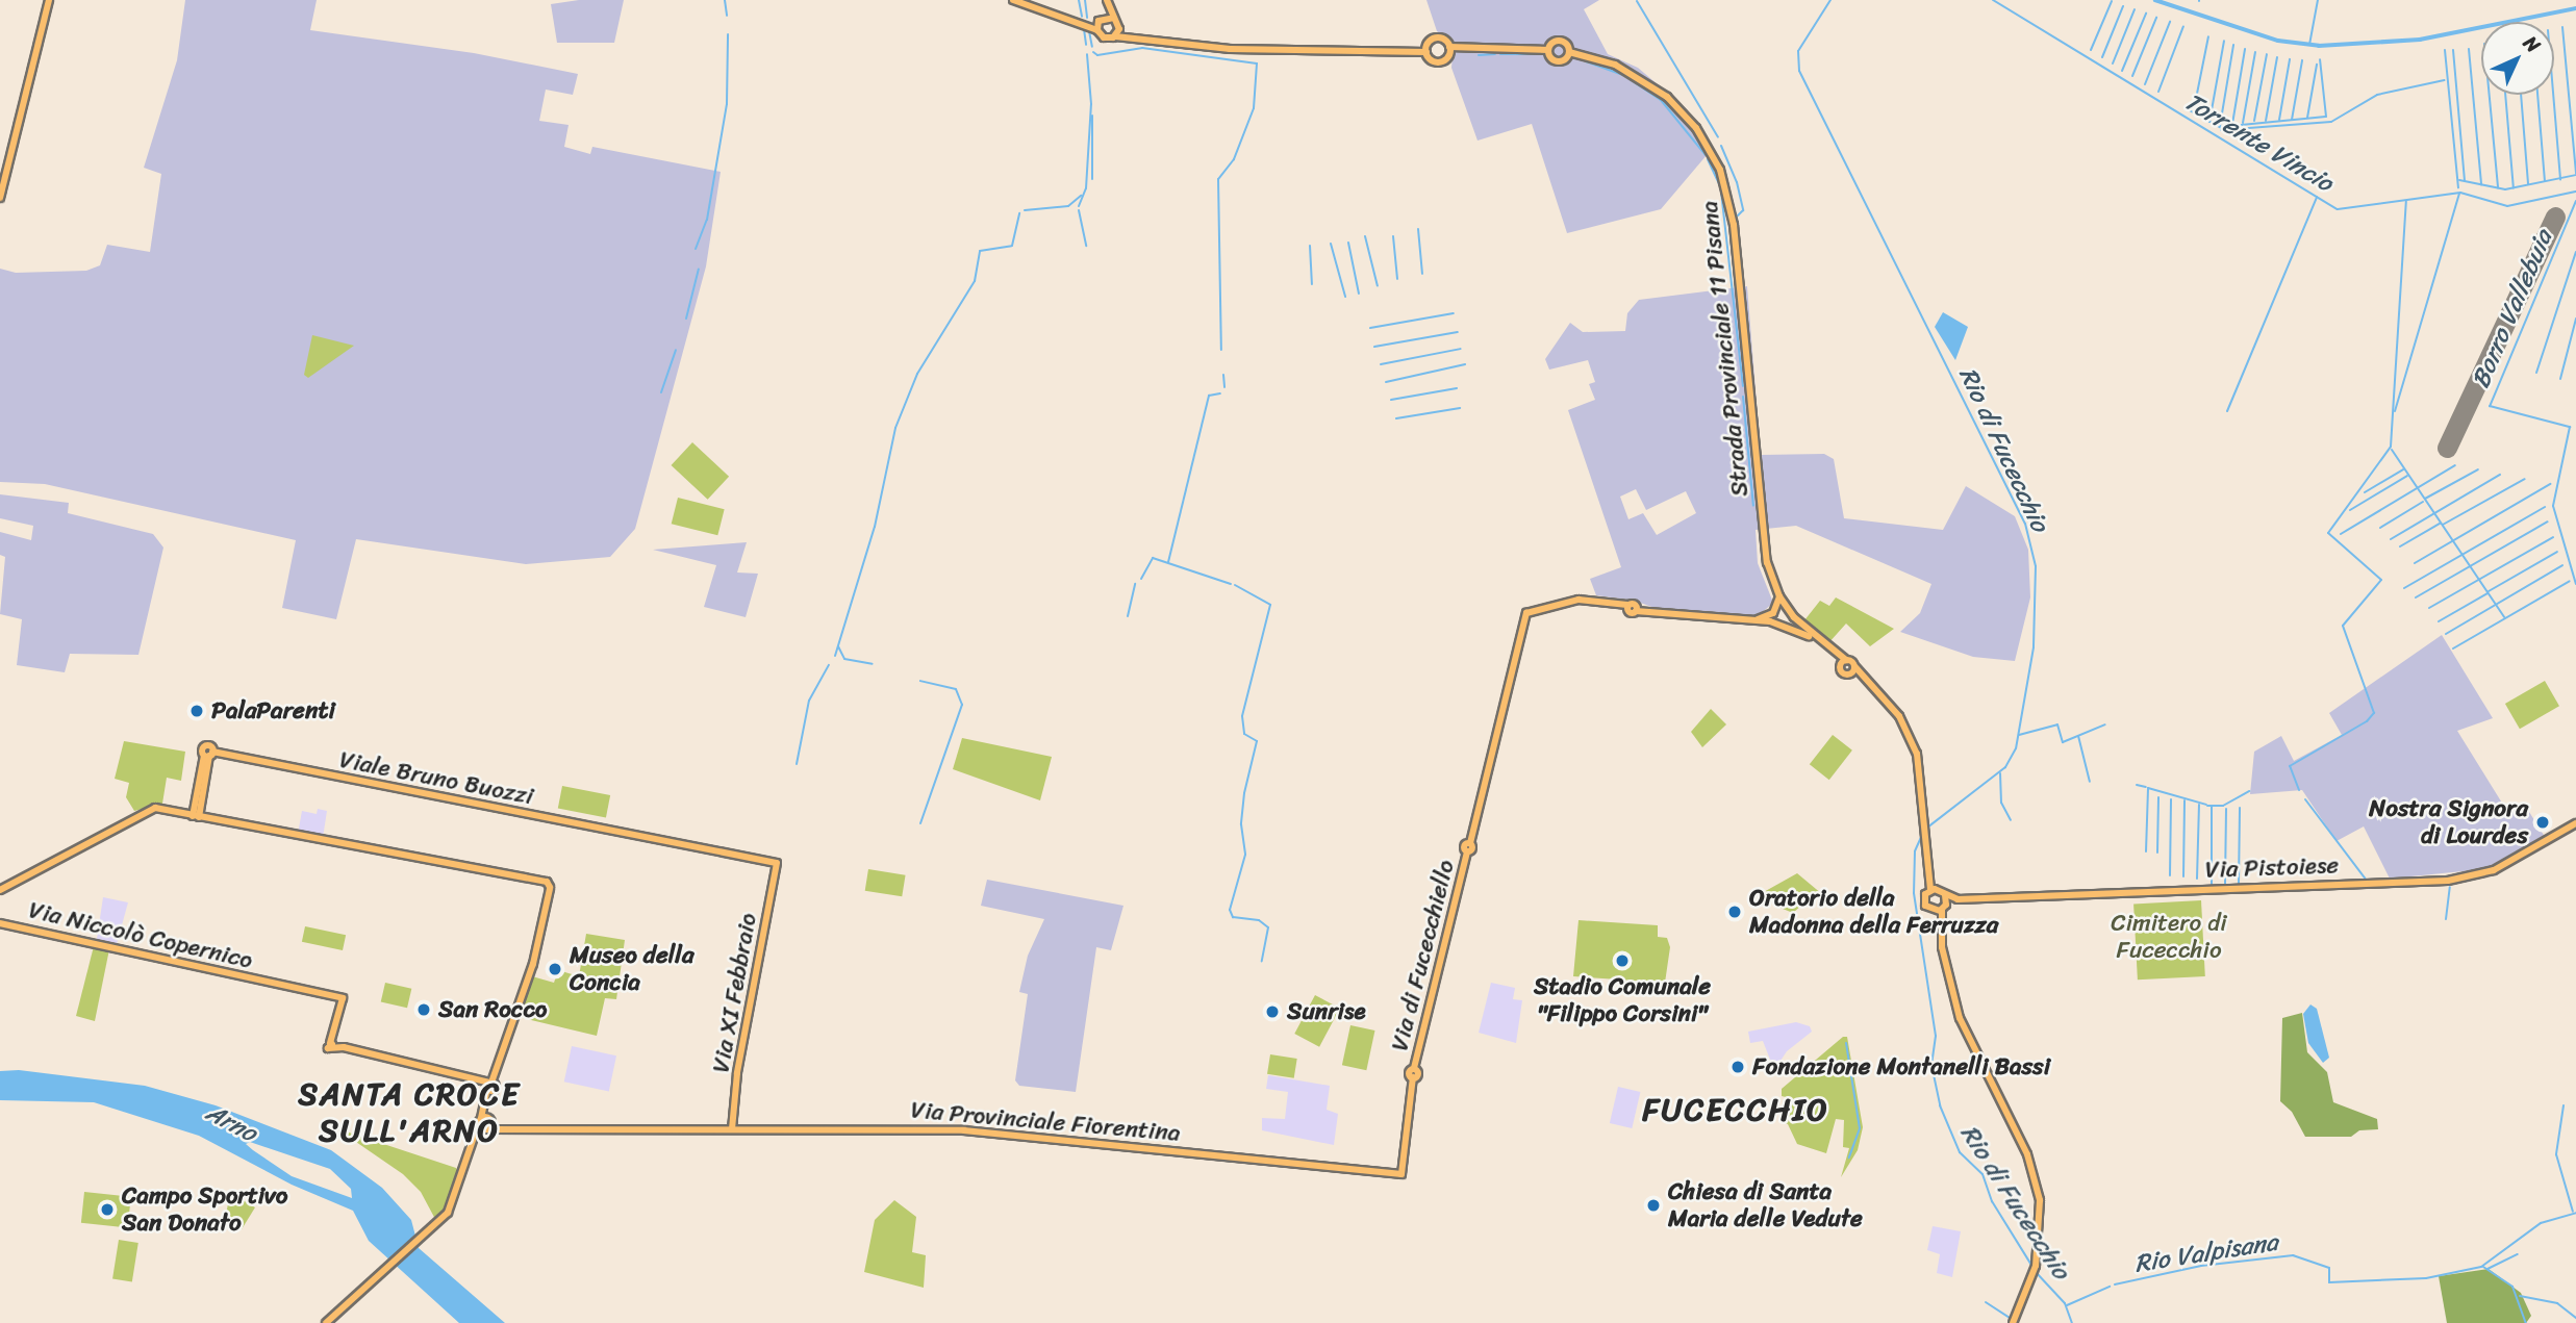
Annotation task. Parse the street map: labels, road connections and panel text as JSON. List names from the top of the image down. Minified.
{"streets":{"main road":["Strada Provinciale 11 Pisana","Viale Bruno Buozzi","Via Pistoiese","Via Niccolò Copernico","Via di Fucecchiello","Via XI Febbraio","Via Provinciale Fiorentina"]},"crossings":[["Strada Provinciale 11 Pisana","Via Pistoiese"],["Viale Bruno Buozzi","Via XI Febbraio"],["Via di Fucecchiello","Via Provinciale Fiorentina"],["Via XI Febbraio","Via Provinciale Fiorentina"]],"districts":["SANTA CROCE SULL'ARNO","FUCECCHIO"],"water":["Torrente Vincio","Borro Vallebuia","Rio di Fucecchio","Arno","Rio Valpisana"],"parks":["Cimitero di Fucecchio"],"places":["PalaParenti","Nostra Signora di Lourdes","Oratorio della Madonna della Ferruzza","Stadio Comunale \"Filippo Corsini\"","Museo della Concia","San Rocco","Sunrise","Fondazione Montanelli Bassi","Chiesa di Santa Maria delle Vedute","Campo Sportivo San Donato"],"north":"top right"}
